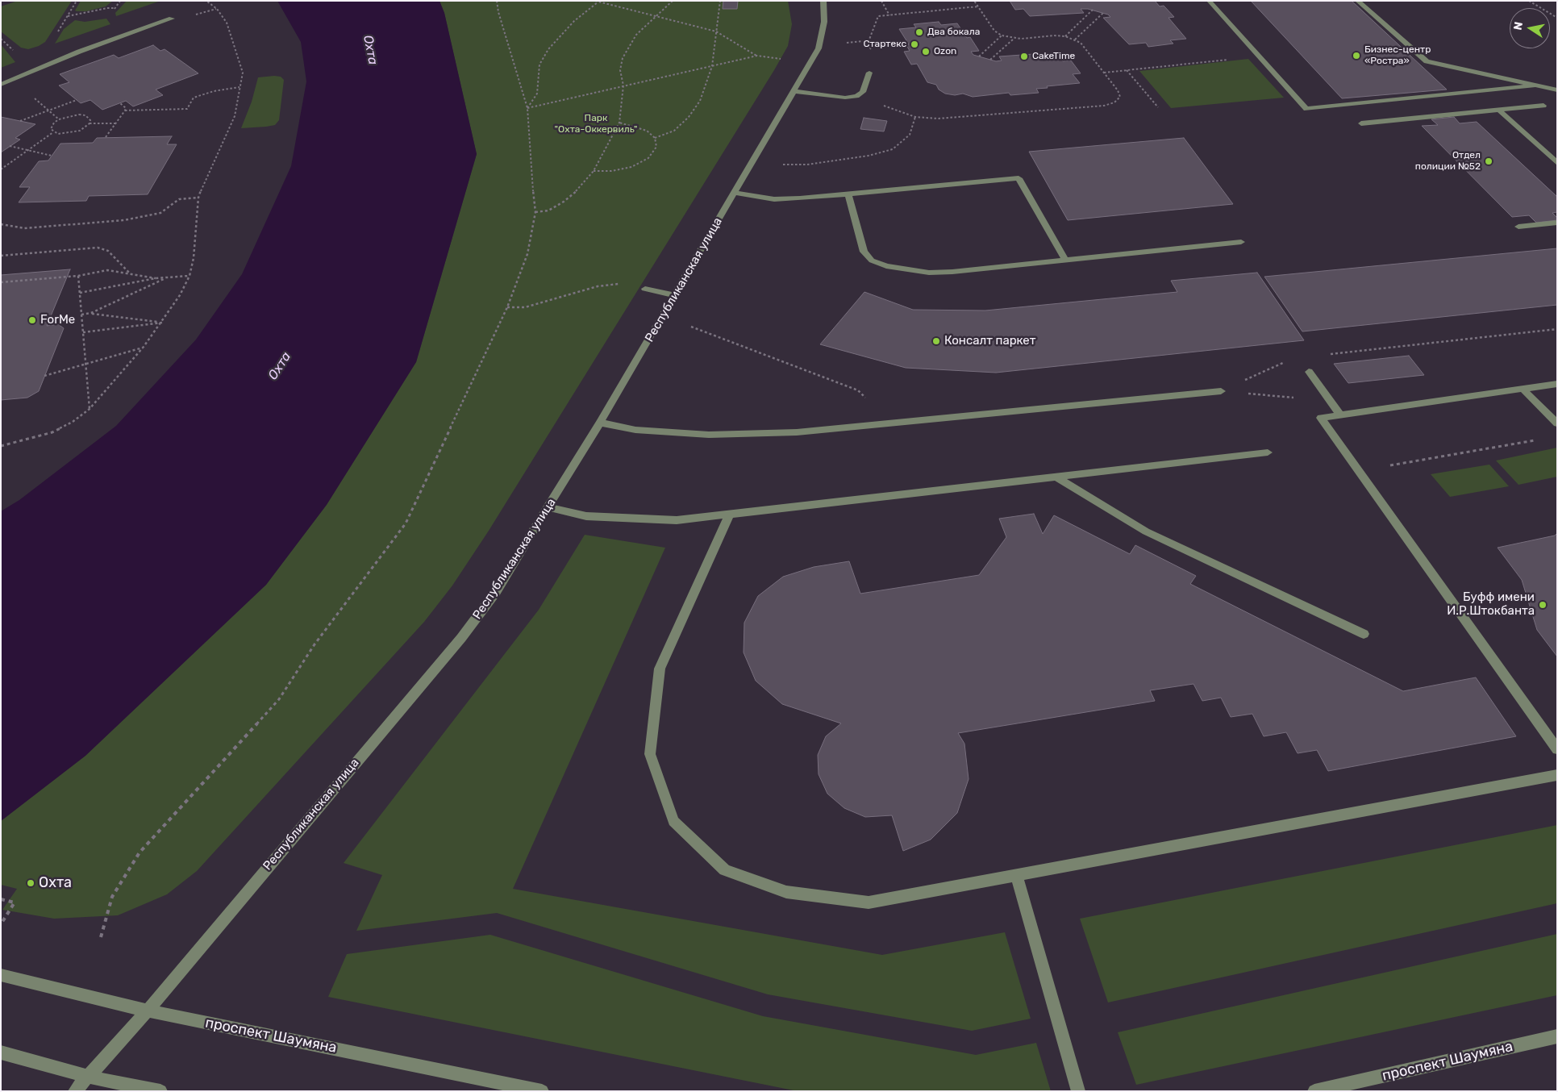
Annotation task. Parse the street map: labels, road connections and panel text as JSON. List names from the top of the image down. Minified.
{"streets":{"street":["Республиканская улица","проспект Шаумяна"]},"crossings":[["Республиканская улица","проспект Шаумяна"]],"water":["Охта"],"parks":["Парк \"Охта-Оккервиль\""],"places":["Два бокала","Стартекс","Ozon","Бизнес-центр «Ростра»","CakeTime","Отдел полиции №52","ForMe","Консалт паркет","Буфф имени И.Р.Штокбанта","Охта"],"north":"left"}
